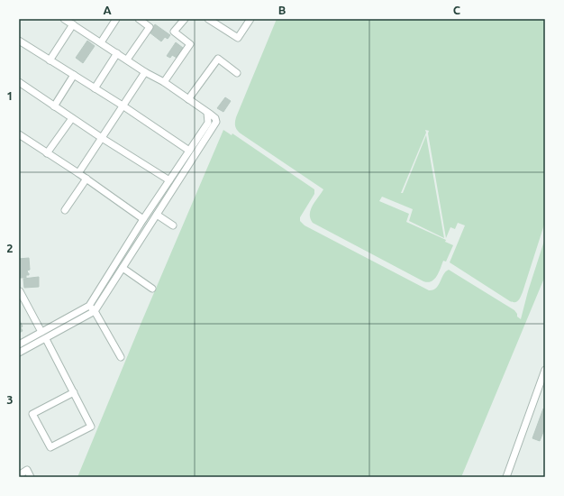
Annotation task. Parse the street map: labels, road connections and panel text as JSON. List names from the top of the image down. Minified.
{"grid":{"columns":["A","B","C"],"rows":["1","2","3"]}}
